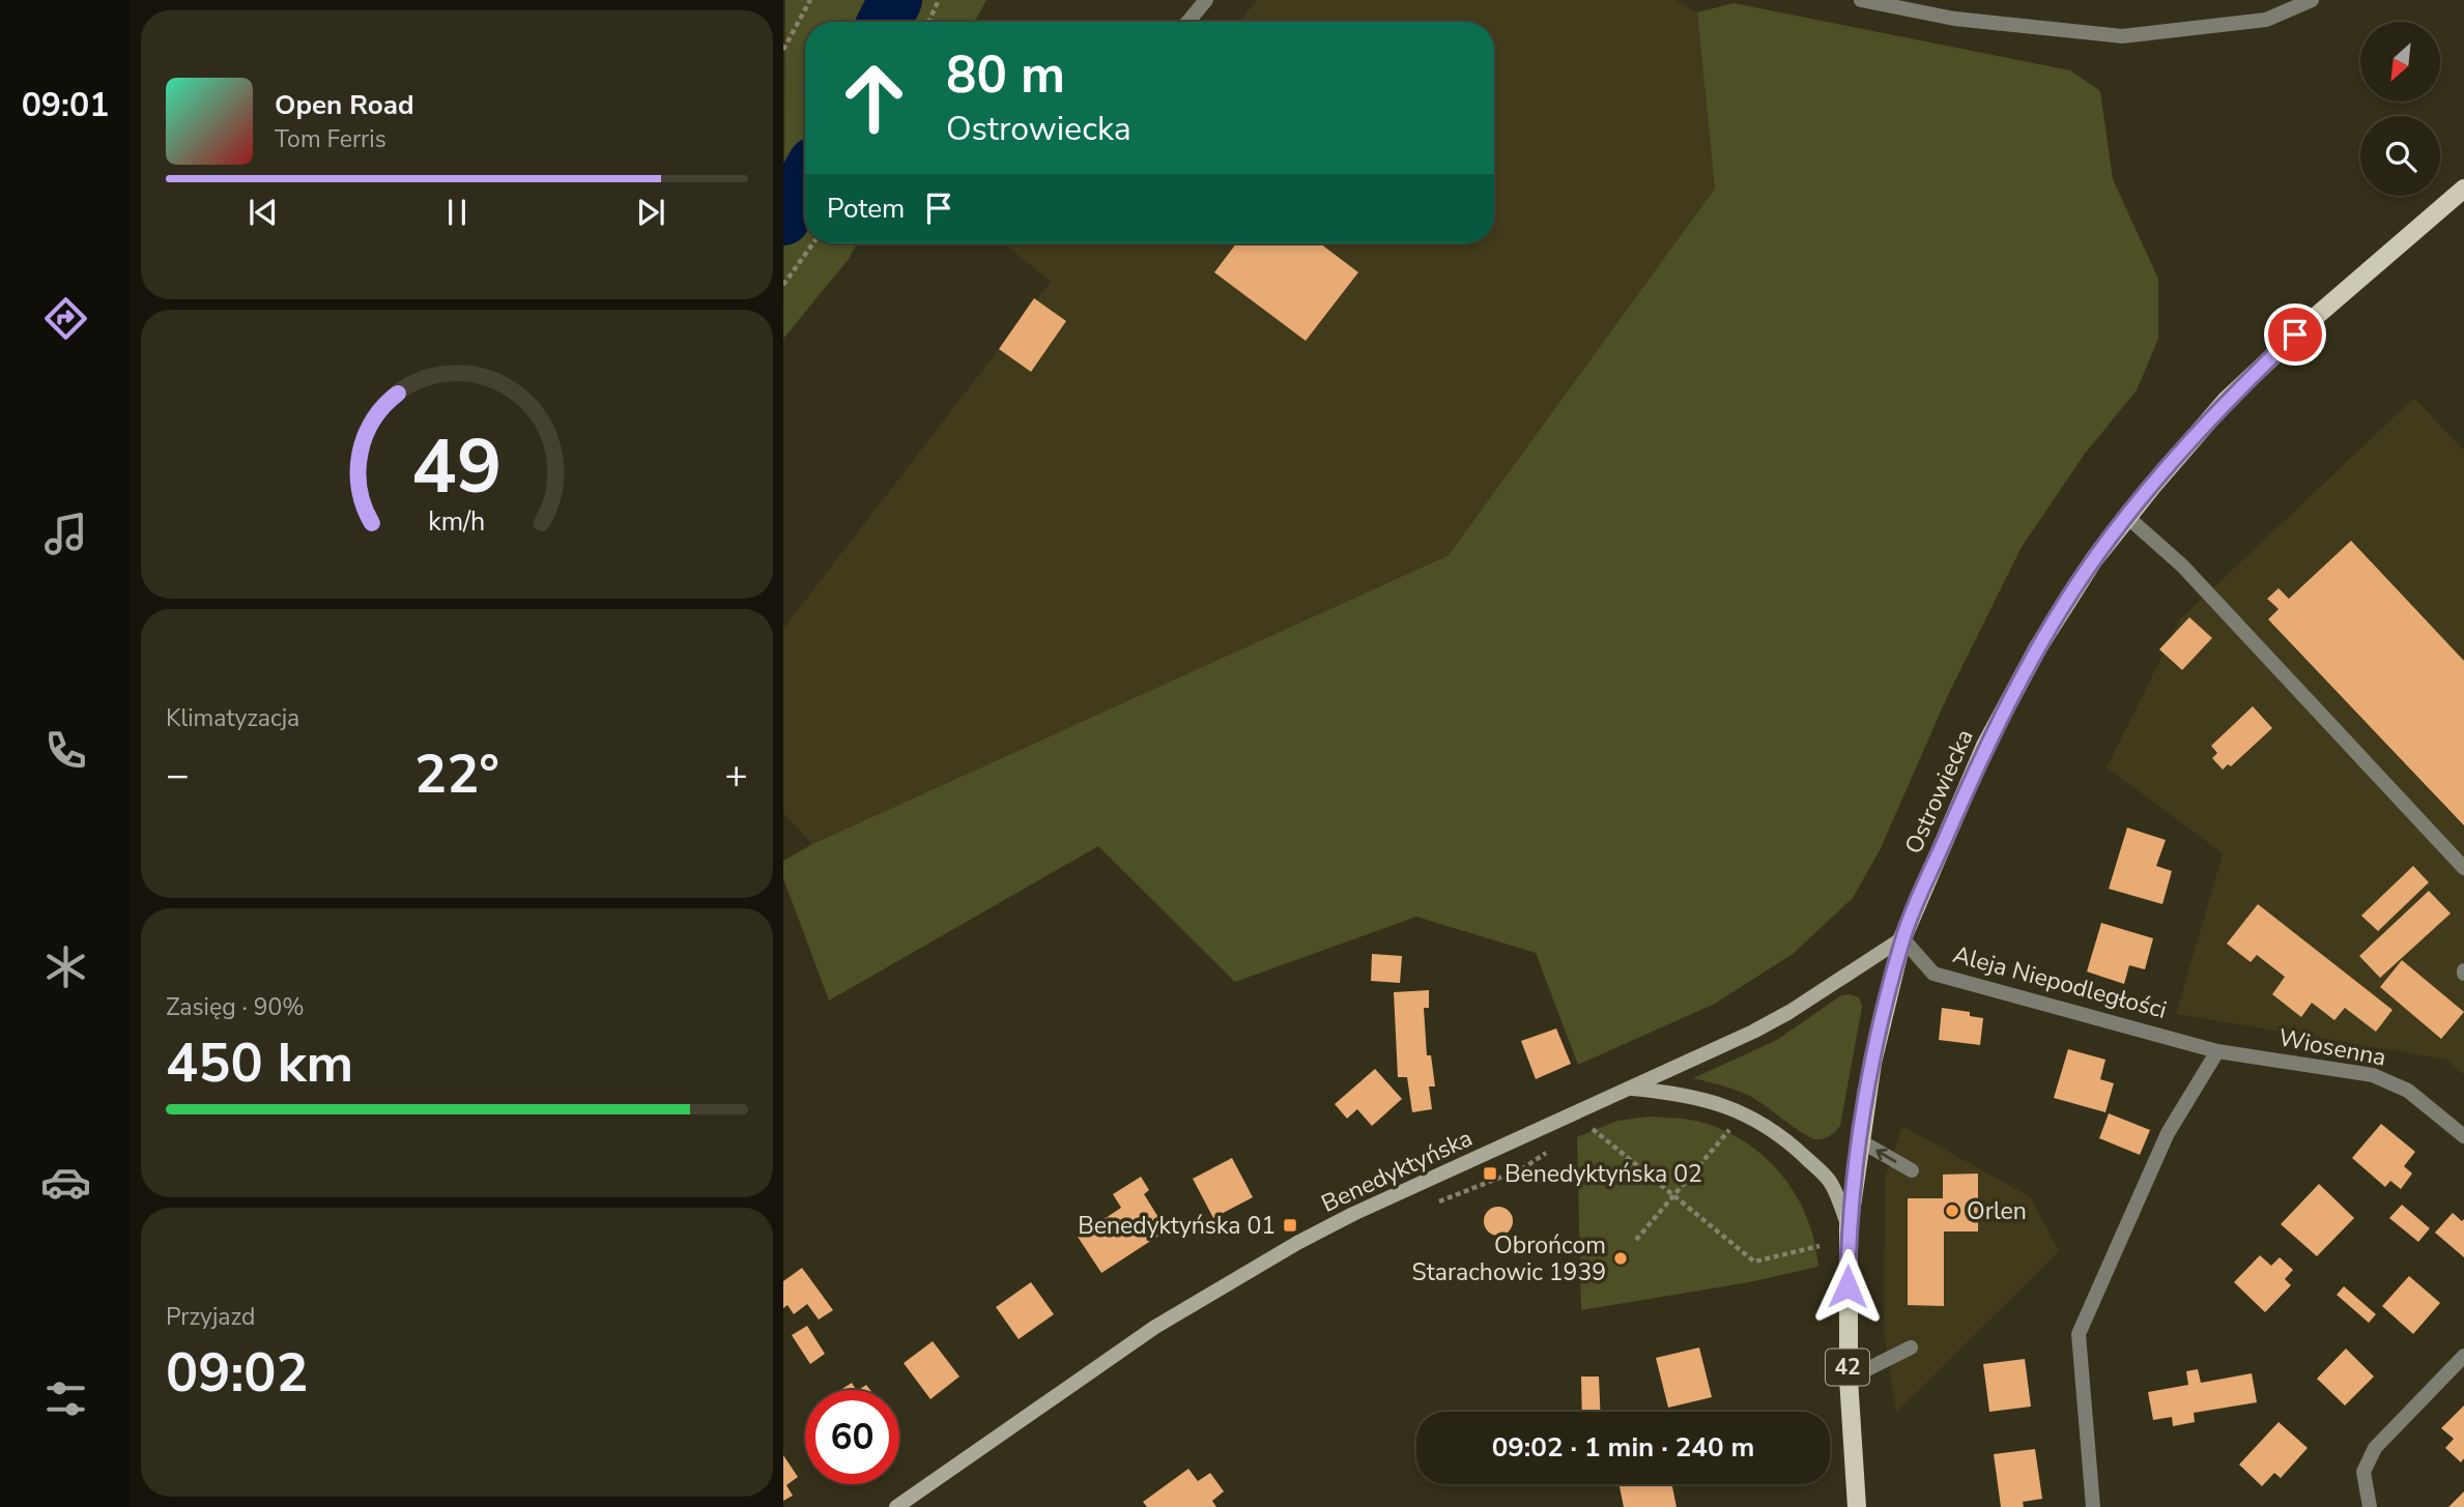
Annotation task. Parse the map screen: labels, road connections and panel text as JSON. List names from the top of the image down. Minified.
{"streets":{"main road":["Ostrowiecka","42"],"street":["Aleja Niepodległości","Wiosenna","Benedyktyńska"]},"crossings":[["Ostrowiecka","Aleja Niepodległości"],["Ostrowiecka","Benedyktyńska"],["Ostrowiecka","42"],["Aleja Niepodległości","Wiosenna"],["Aleja Niepodległości","Benedyktyńska"],["Aleja Niepodległości","42"],["Benedyktyńska","42"]],"places":{"transit":["Benedyktyńska 02","Benedyktyńska 01"],"other":["Orlen","Obrońcom Starachowic 1939"]},"north":"bottom left","page":{"tabs":"09:01","turn":["80 m","Ostrowiecka"],"song":["Open Road","Tom Ferris"],"then":"Potem","tile":["Klimatyzacja",["Zasięg · 90%","450 km"],["Przyjazd","09:02"]],"heat":["−","22°","+"],"limit":"60","trip":"09:02 · 1 min · 240 m","gauge":["49","km/h"]}}
